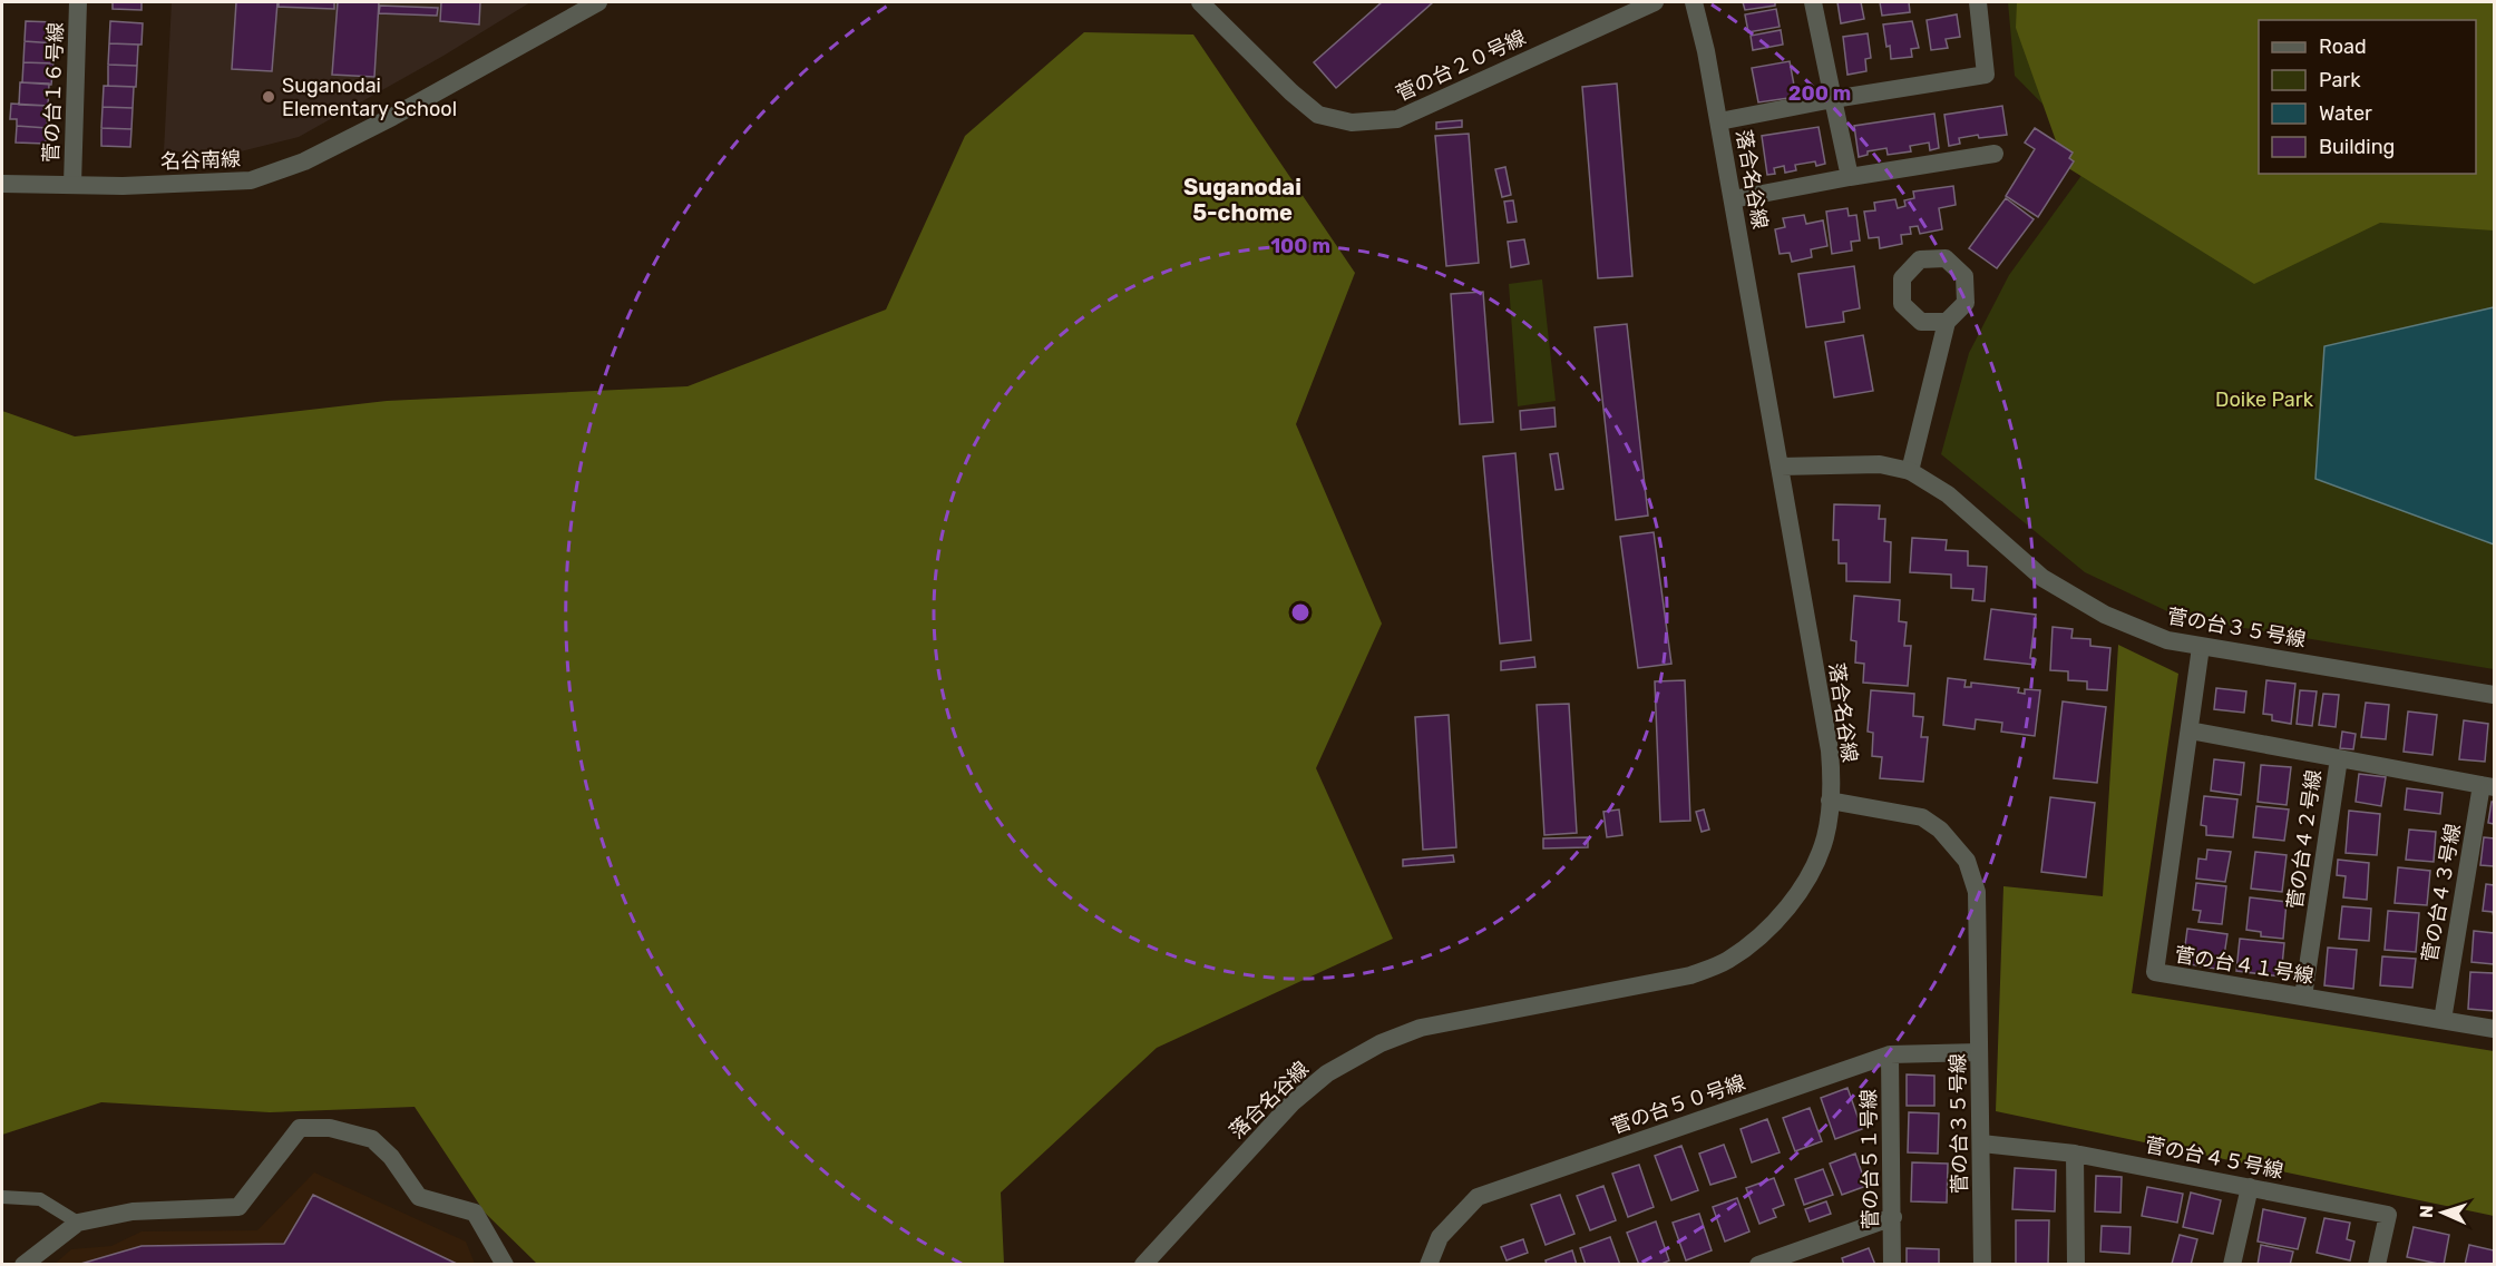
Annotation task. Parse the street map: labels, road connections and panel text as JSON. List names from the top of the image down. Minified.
{"streets":{"street":["菅の台２０号線","菅の台１６号線","名谷南線","落合名谷線","菅の台３５号線","菅の台４２号線","菅の台４３号線","菅の台４１号線","菅の台５０号線","菅の台４５号線","菅の台５１号線"]},"crossings":[["菅の台１６号線","名谷南線"],["落合名谷線","菅の台３５号線"],["菅の台３５号線","菅の台４１号線"],["菅の台３５号線","菅の台５０号線"],["菅の台３５号線","菅の台４５号線"],["菅の台４２号線","菅の台４１号線"],["菅の台４３号線","菅の台４１号線"],["菅の台５０号線","菅の台５１号線"]],"districts":["Suganodai 5-chome"],"parks":["Doike Park"],"places":["Suganodai Elementary School"],"legend":["Road","Park","Water","Building"],"north":"left","rings":["200 m","100 m"]}
